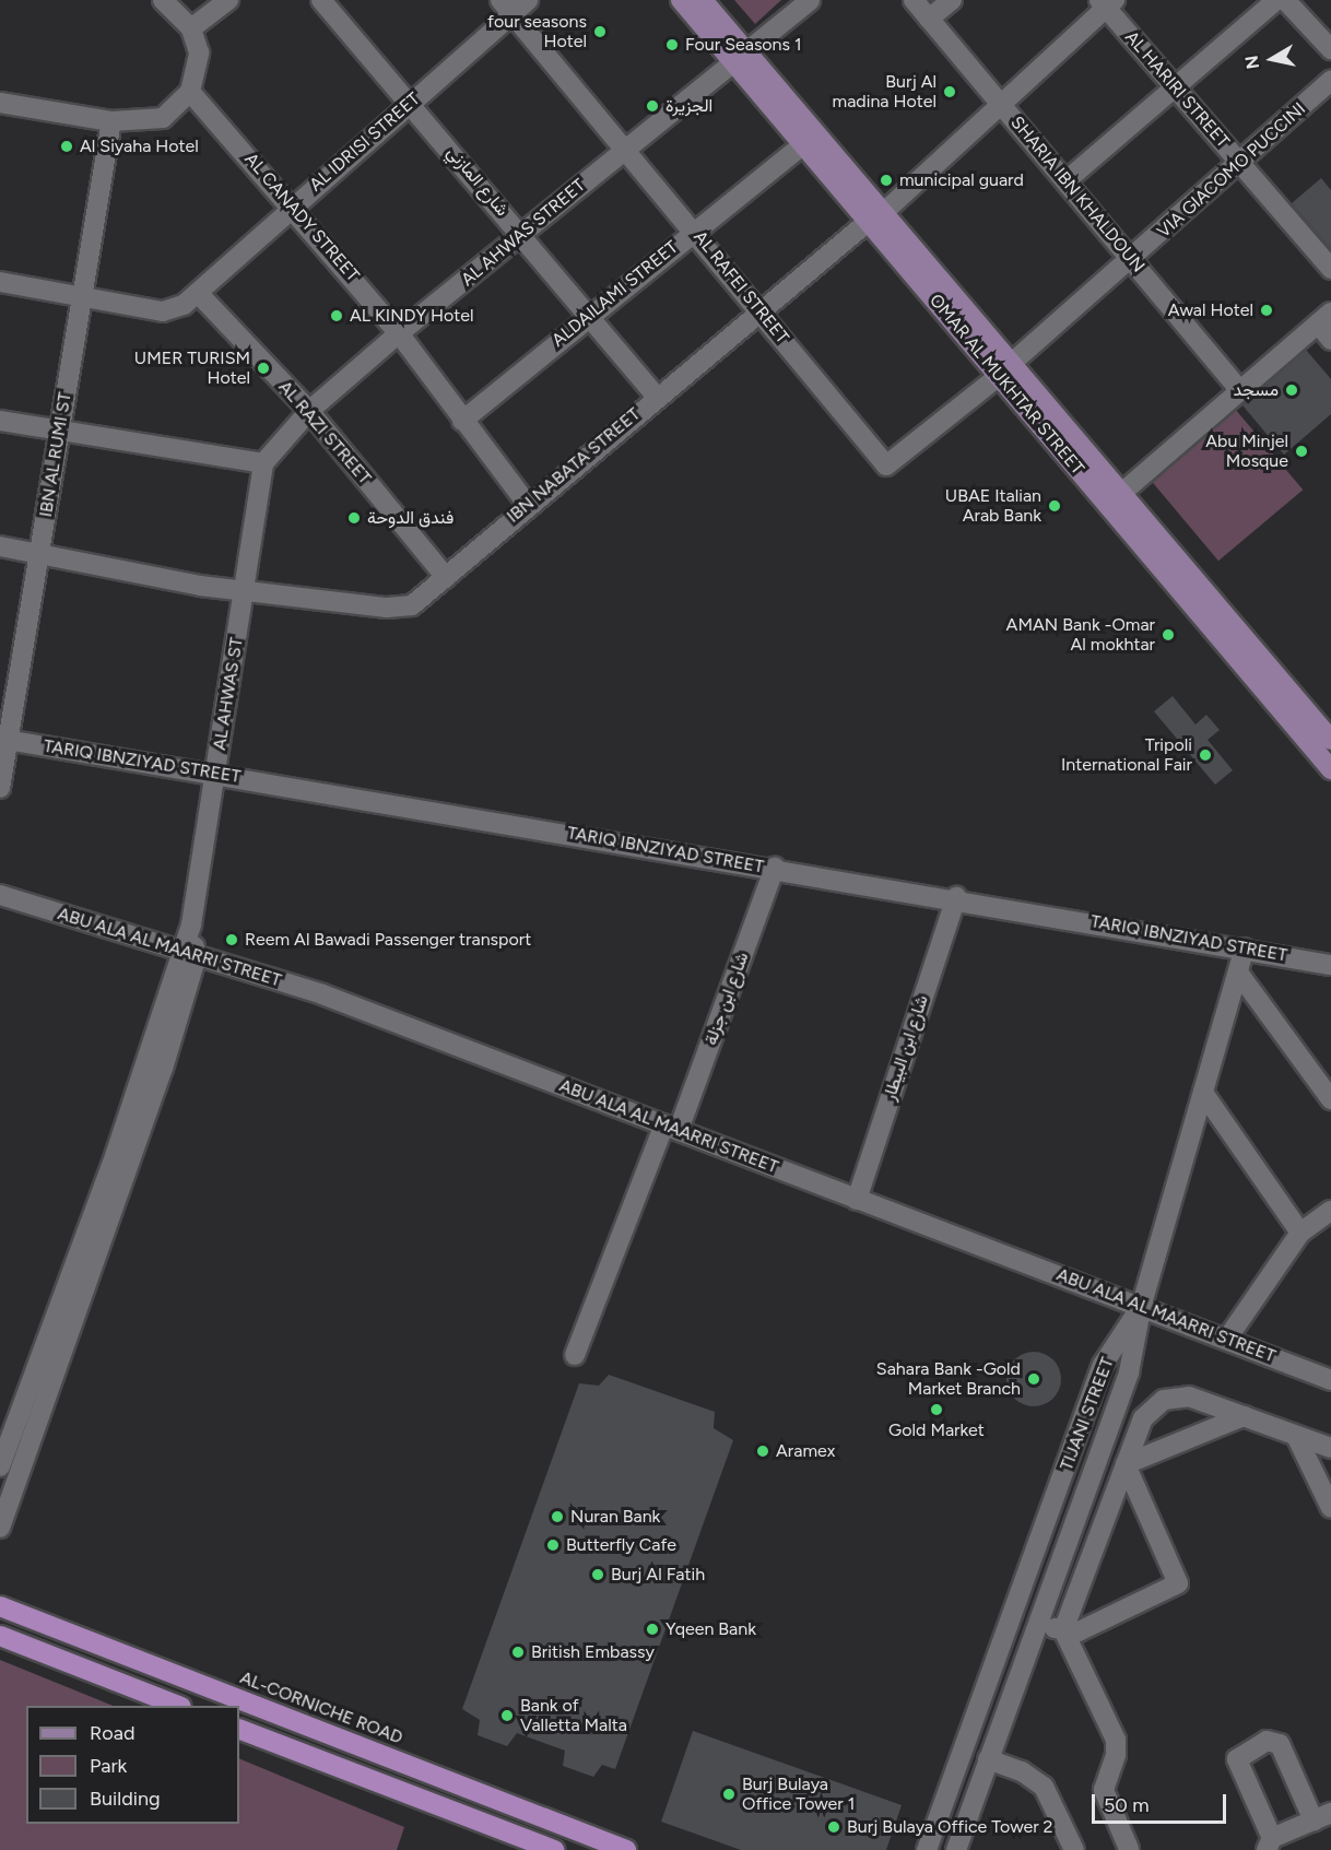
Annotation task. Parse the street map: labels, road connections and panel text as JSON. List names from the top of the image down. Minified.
{"streets":{"highway":["AL-CORNICHE ROAD"],"main road":["OMAR AL MUKHTAR STREET"],"street":["AL HARIRI STREET","AL IDRISI STREET","VIA GIACOMO PUCCINI","شارع المازني","SHARIA IBN KHALDOUN","AL CANADY STREET","AL AHWAS STREET","AL RAFEI STREET","ALDAILAMI STREET","AL RAZI STREET","IBN AL RUMI ST","IBN NABATA STREET","AL AHWAS ST","TARIQ IBNZIYAD STREET","ABU ALA AL MAARRI STREET","شارع ابن جزلة","شارع ابن البيطار","TIJANI STREET"]},"crossings":[["AL HARIRI STREET","VIA GIACOMO PUCCINI"],["AL HARIRI STREET","IBN NABATA STREET"],["AL IDRISI STREET","شارع المازني"],["AL IDRISI STREET","AL CANADY STREET"],["AL IDRISI STREET","AL RAFEI STREET"],["AL IDRISI STREET","AL RAZI STREET"],["AL IDRISI STREET","IBN AL RUMI ST"],["VIA GIACOMO PUCCINI","SHARIA IBN KHALDOUN"],["VIA GIACOMO PUCCINI","AL RAFEI STREET"],["VIA GIACOMO PUCCINI","OMAR AL MUKHTAR STREET"],["شارع المازني","AL AHWAS STREET"],["شارع المازني","ALDAILAMI STREET"],["شارع المازني","IBN NABATA STREET"],["SHARIA IBN KHALDOUN","IBN NABATA STREET"],["AL CANADY STREET","AL AHWAS STREET"],["AL CANADY STREET","ALDAILAMI STREET"],["AL CANADY STREET","IBN NABATA STREET"],["AL AHWAS STREET","AL RAFEI STREET"],["AL AHWAS STREET","OMAR AL MUKHTAR STREET"],["AL AHWAS STREET","AL RAZI STREET"],["AL AHWAS STREET","AL AHWAS ST"],["AL RAFEI STREET","ALDAILAMI STREET"],["AL RAFEI STREET","OMAR AL MUKHTAR STREET"],["AL RAFEI STREET","IBN NABATA STREET"],["ALDAILAMI STREET","OMAR AL MUKHTAR STREET"],["OMAR AL MUKHTAR STREET","IBN NABATA STREET"],["AL RAZI STREET","IBN NABATA STREET"],["IBN AL RUMI ST","IBN NABATA STREET"],["IBN AL RUMI ST","TARIQ IBNZIYAD STREET"],["IBN NABATA STREET","AL AHWAS ST"],["AL AHWAS ST","TARIQ IBNZIYAD STREET"],["AL AHWAS ST","ABU ALA AL MAARRI STREET"],["TARIQ IBNZIYAD STREET","شارع ابن جزلة"],["TARIQ IBNZIYAD STREET","شارع ابن البيطار"],["ABU ALA AL MAARRI STREET","شارع ابن جزلة"],["ABU ALA AL MAARRI STREET","شارع ابن البيطار"],["ABU ALA AL MAARRI STREET","TIJANI STREET"]],"places":["four seasons Hotel","Four Seasons 1","Burj Al madina Hotel","الجزيرة","Al Siyaha Hotel","municipal guard","Awal Hotel","AL KINDY Hotel","UMER TURISM Hotel","مسجد","Abu Minjel Mosque","UBAE Italian Arab Bank","فندق الدوحة","AMAN Bank -Omar Al mokhtar","Tripoli International Fair","Reem Al Bawadi Passenger transport","Sahara Bank -Gold Market Branch","Gold Market","Aramex","Nuran Bank","Butterfly Cafe","Burj Al Fatih","Yqeen Bank","British Embassy","Bank of Valletta Malta","Burj Bulaya Office Tower 1","Burj Bulaya Office Tower 2"],"legend":["Road","Park","Building"],"scale_bar":"50 m","north":"left"}
